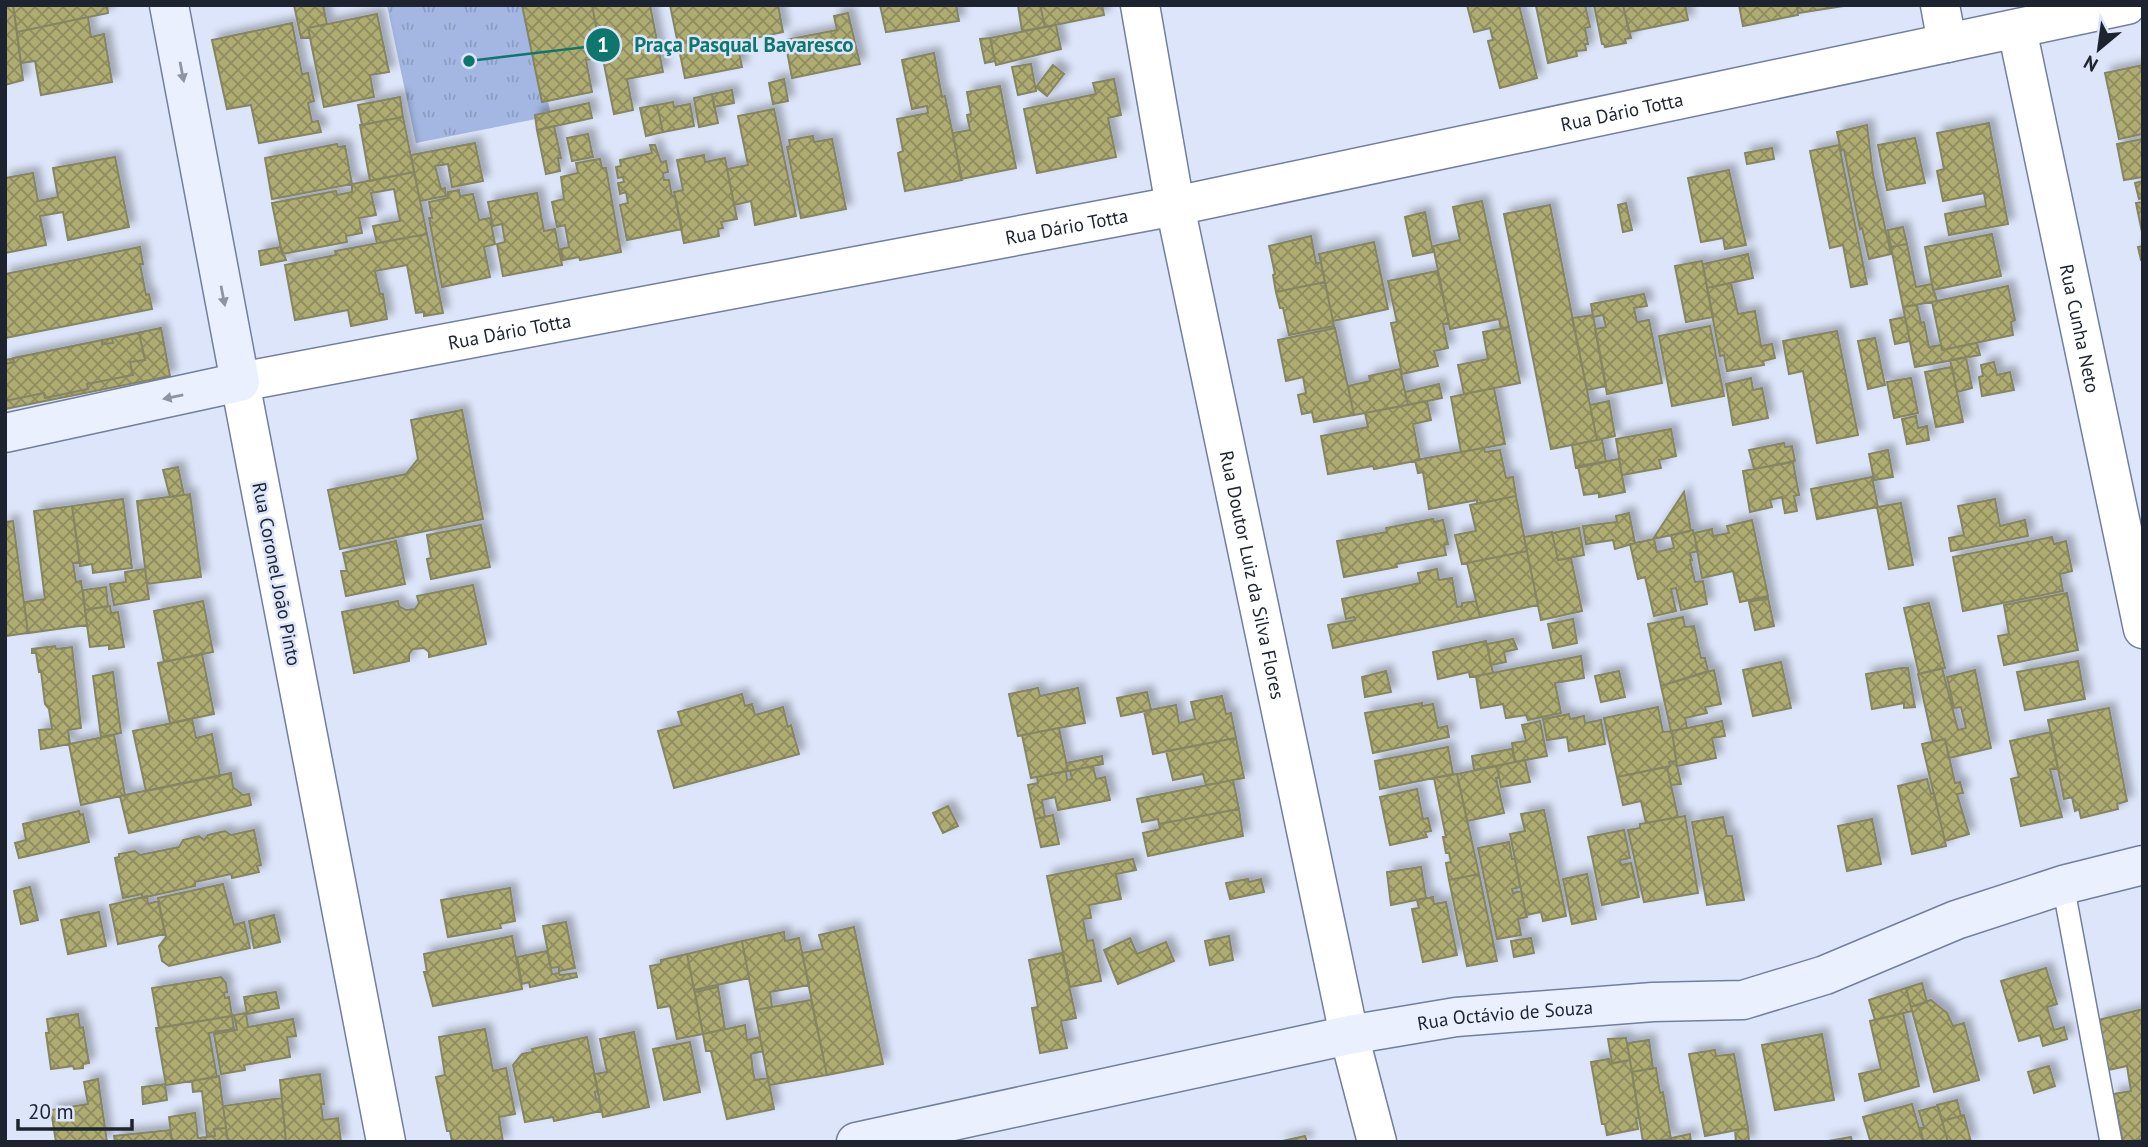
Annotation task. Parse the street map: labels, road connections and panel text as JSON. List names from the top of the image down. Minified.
{"streets":{"street":["Rua Dário Totta","Rua Cunha Neto","Rua Coronel João Pinto","Rua Doutor Luiz da Silva Flores","Rua Octávio de Souza"]},"crossings":[["Rua Dário Totta","Rua Cunha Neto"],["Rua Dário Totta","Rua Coronel João Pinto"],["Rua Dário Totta","Rua Doutor Luiz da Silva Flores"],["Rua Doutor Luiz da Silva Flores","Rua Octávio de Souza"]],"places":["Praça Pasqual Bavaresco"],"scale_bar":"20 m","north":"bottom left"}
